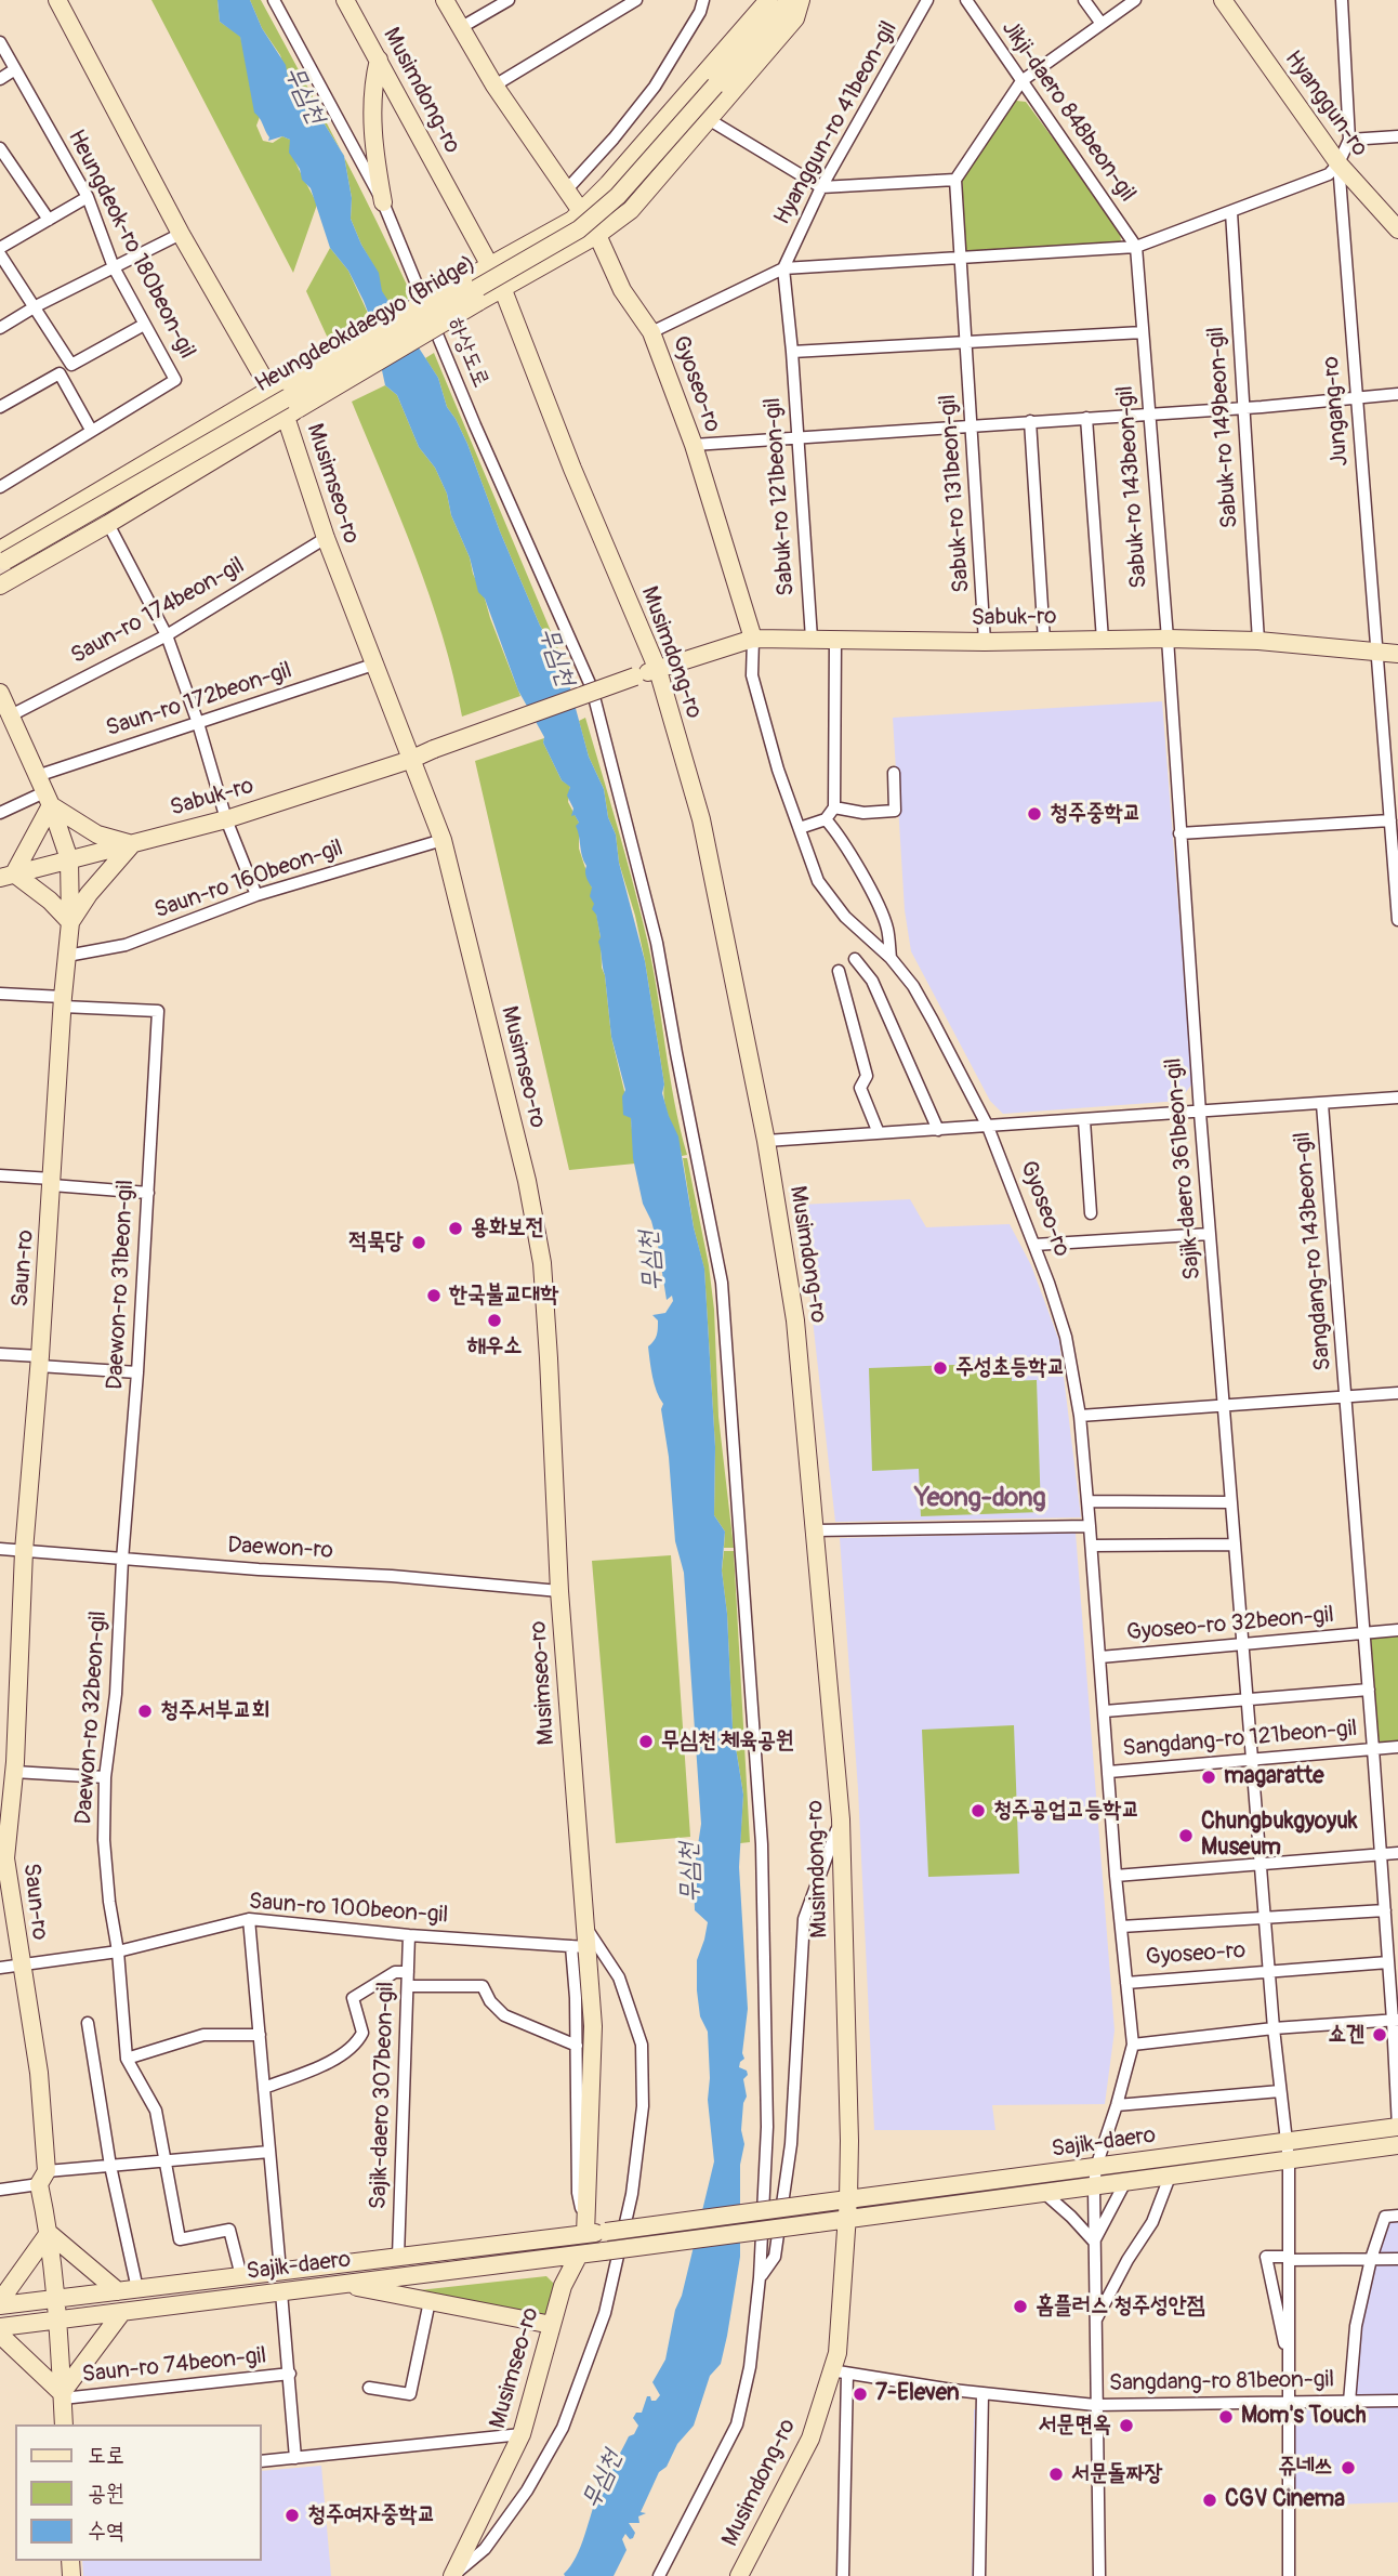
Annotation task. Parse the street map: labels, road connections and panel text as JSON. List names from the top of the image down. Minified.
{"streets":{"street":["Musimdong-ro","Hyanggun-ro","Jikji-daero 848beon-gil","Hyanggun-ro 41beon-gil","Heungdeok-ro 180beon-gil","Heungdeokdaegyo (Bridge)","하상도로","Gyoseo-ro","Jungang-ro","Sabuk-ro 149beon-gil","Musimseo-ro","Sabuk-ro 143beon-gil","Sabuk-ro 131beon-gil","Sabuk-ro 121beon-gil","Saun-ro 174beon-gil","Sabuk-ro","Saun-ro 172beon-gil","Saun-ro 160beon-gil","Sajik-daero 361beon-gil","Sangdang-ro 143beon-gil","Saun-ro","Daewon-ro 31beon-gil","Daewon-ro","Gyoseo-ro 32beon-gil","Daewon-ro 32beon-gil","Sangdang-ro 121beon-gil","Saun-ro 100beon-gil","Sajik-daero 307beon-gil","Sajik-daero","Saun-ro 74beon-gil","Sangdang-ro 81beon-gil"]},"crossings":[["Musimdong-ro","Sabuk-ro"],["Musimdong-ro","Sajik-daero"],["Musimdong-ro","Sangdang-ro 81beon-gil"],["Hyanggun-ro","Jungang-ro"],["Jikji-daero 848beon-gil","Sabuk-ro 143beon-gil"],["Hyanggun-ro 41beon-gil","Sabuk-ro 121beon-gil"],["Gyoseo-ro","Sabuk-ro"],["Gyoseo-ro","Sajik-daero 361beon-gil"],["Gyoseo-ro","Sangdang-ro 143beon-gil"],["Gyoseo-ro","Gyoseo-ro 32beon-gil"],["Gyoseo-ro","Sangdang-ro 121beon-gil"],["Gyoseo-ro","Sajik-daero"],["Gyoseo-ro","Sangdang-ro 81beon-gil"],["Jungang-ro","Sabuk-ro"],["Sabuk-ro 149beon-gil","Sabuk-ro"],["Musimseo-ro","Saun-ro 174beon-gil"],["Musimseo-ro","Sabuk-ro"],["Musimseo-ro","Saun-ro 172beon-gil"],["Musimseo-ro","Saun-ro 160beon-gil"],["Musimseo-ro","Daewon-ro"],["Musimseo-ro","Saun-ro 100beon-gil"],["Musimseo-ro","Sajik-daero"],["Sabuk-ro 143beon-gil","Sabuk-ro"],["Sabuk-ro 143beon-gil","Sajik-daero 361beon-gil"],["Sabuk-ro 131beon-gil","Sabuk-ro"],["Sabuk-ro 121beon-gil","Sabuk-ro"],["Saun-ro 174beon-gil","Saun-ro"],["Sabuk-ro","Sajik-daero 361beon-gil"],["Sabuk-ro","Saun-ro"],["Saun-ro 172beon-gil","Saun-ro"],["Saun-ro 160beon-gil","Saun-ro"],["Sajik-daero 361beon-gil","Sangdang-ro 143beon-gil"],["Sajik-daero 361beon-gil","Gyoseo-ro 32beon-gil"],["Sajik-daero 361beon-gil","Sangdang-ro 121beon-gil"],["Sajik-daero 361beon-gil","Sajik-daero"],["Sangdang-ro 143beon-gil","Gyoseo-ro 32beon-gil"],["Saun-ro","Daewon-ro 31beon-gil"],["Saun-ro","Daewon-ro"],["Saun-ro","Saun-ro 100beon-gil"],["Saun-ro","Sajik-daero"],["Saun-ro","Saun-ro 74beon-gil"],["Daewon-ro 31beon-gil","Daewon-ro"],["Daewon-ro 31beon-gil","Daewon-ro 32beon-gil"],["Daewon-ro","Daewon-ro 32beon-gil"],["Gyoseo-ro 32beon-gil","Sangdang-ro 121beon-gil"],["Daewon-ro 32beon-gil","Saun-ro 100beon-gil"],["Daewon-ro 32beon-gil","Sajik-daero"],["Sangdang-ro 121beon-gil","Sajik-daero"],["Saun-ro 100beon-gil","Sajik-daero 307beon-gil"],["Sajik-daero 307beon-gil","Sajik-daero"]],"districts":["Yeong-dong"],"water":["무심천"],"places":["청주중학교","용화보전","적묵당","한국불교대학","해우소","주성초등학교","청주서부교회","무심천 체육공원","magaratte","청주공업고등학교","Chungbukgyoyuk Museum","쇼겐","홈플러스 청주성안점","7-Eleven","Mom's Touch","서문면옥","쥬네쓰","서문돌짜장","CGV Cinema","청주여자중학교"],"legend":["도로","공원","수역"]}
